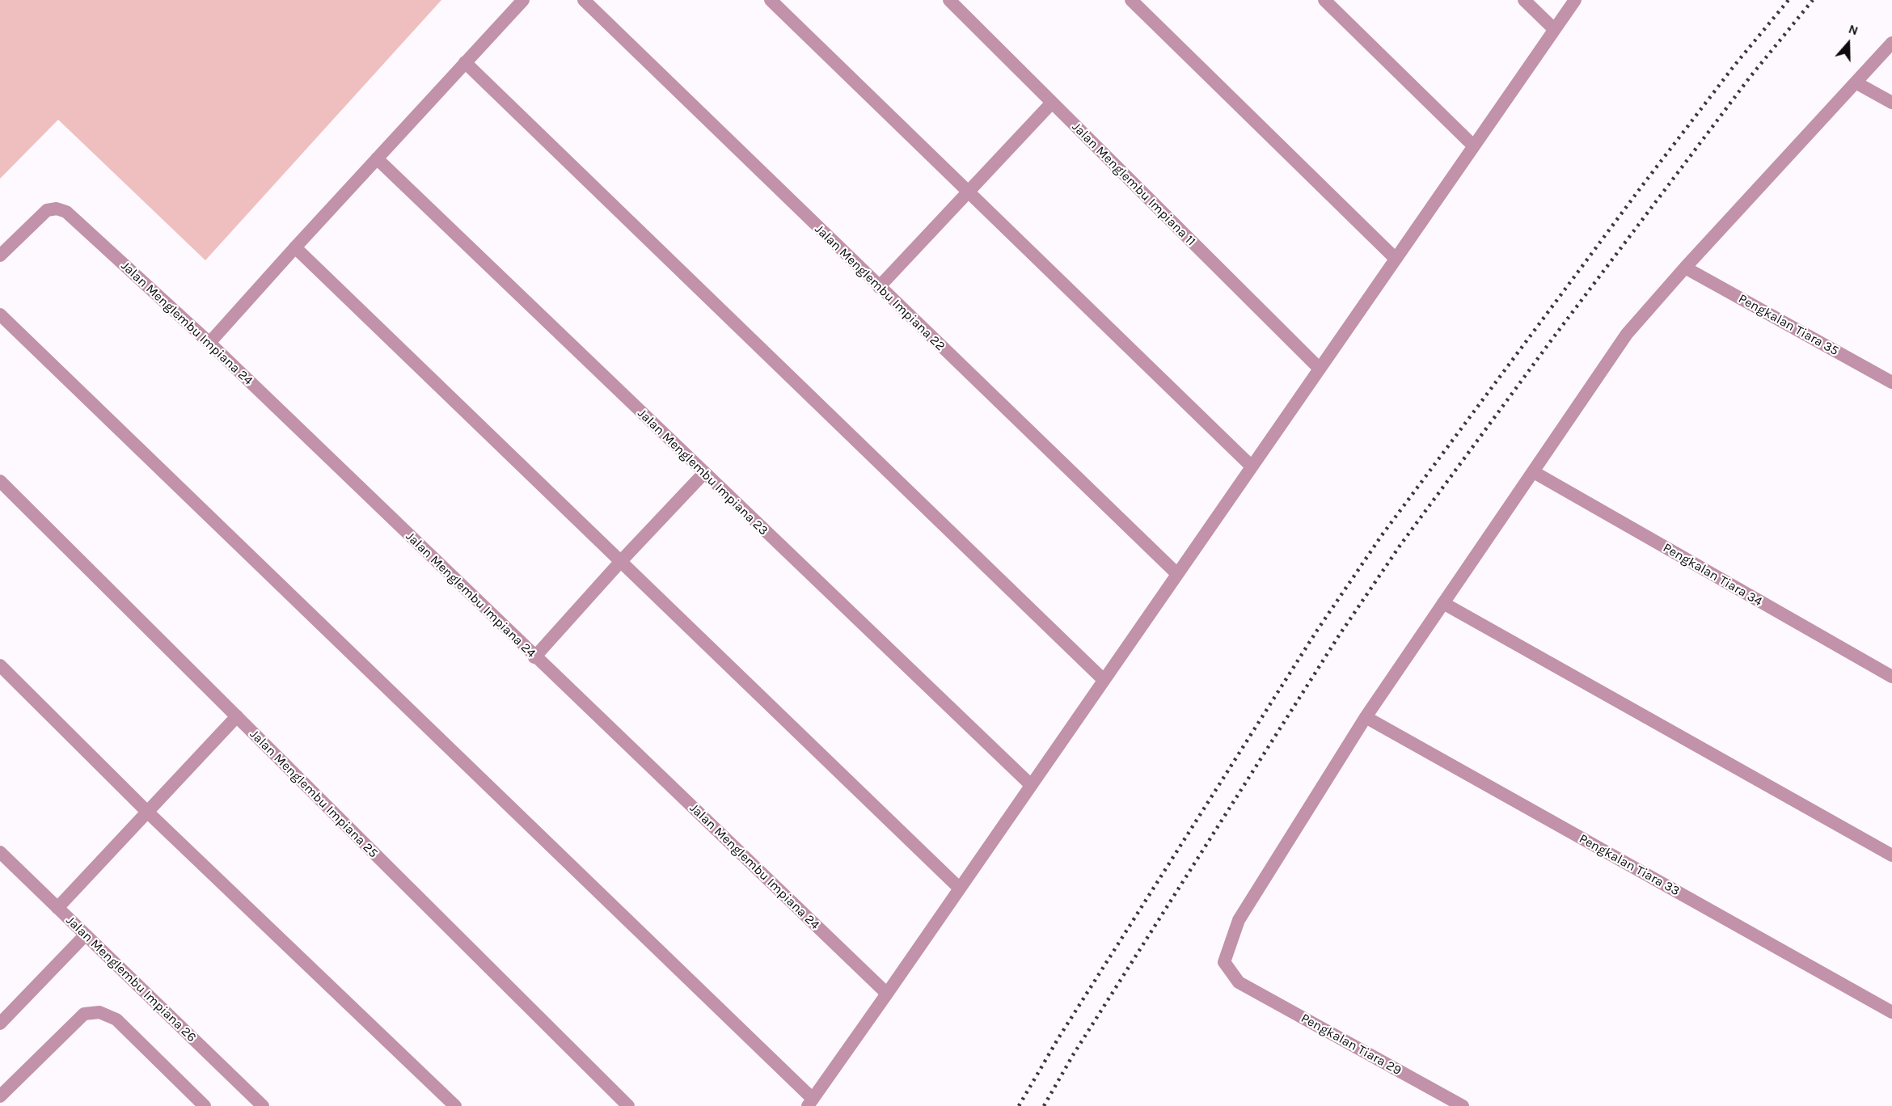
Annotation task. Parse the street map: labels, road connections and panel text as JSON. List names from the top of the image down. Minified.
{"streets":{"street":["Jalan Menglembu Impiana 11","Jalan Menglembu Impiana 22","Jalan Menglembu Impiana 24","Pengkalan Tiara 35","Jalan Menglembu Impiana 23","Pengkalan Tiara 34","Jalan Menglembu Impiana 25","Pengkalan Tiara 33","Jalan Menglembu Impiana 26","Pengkalan Tiara 29"]},"crossings":[["Pengkalan Tiara 33","Pengkalan Tiara 29"]],"north":"top"}
